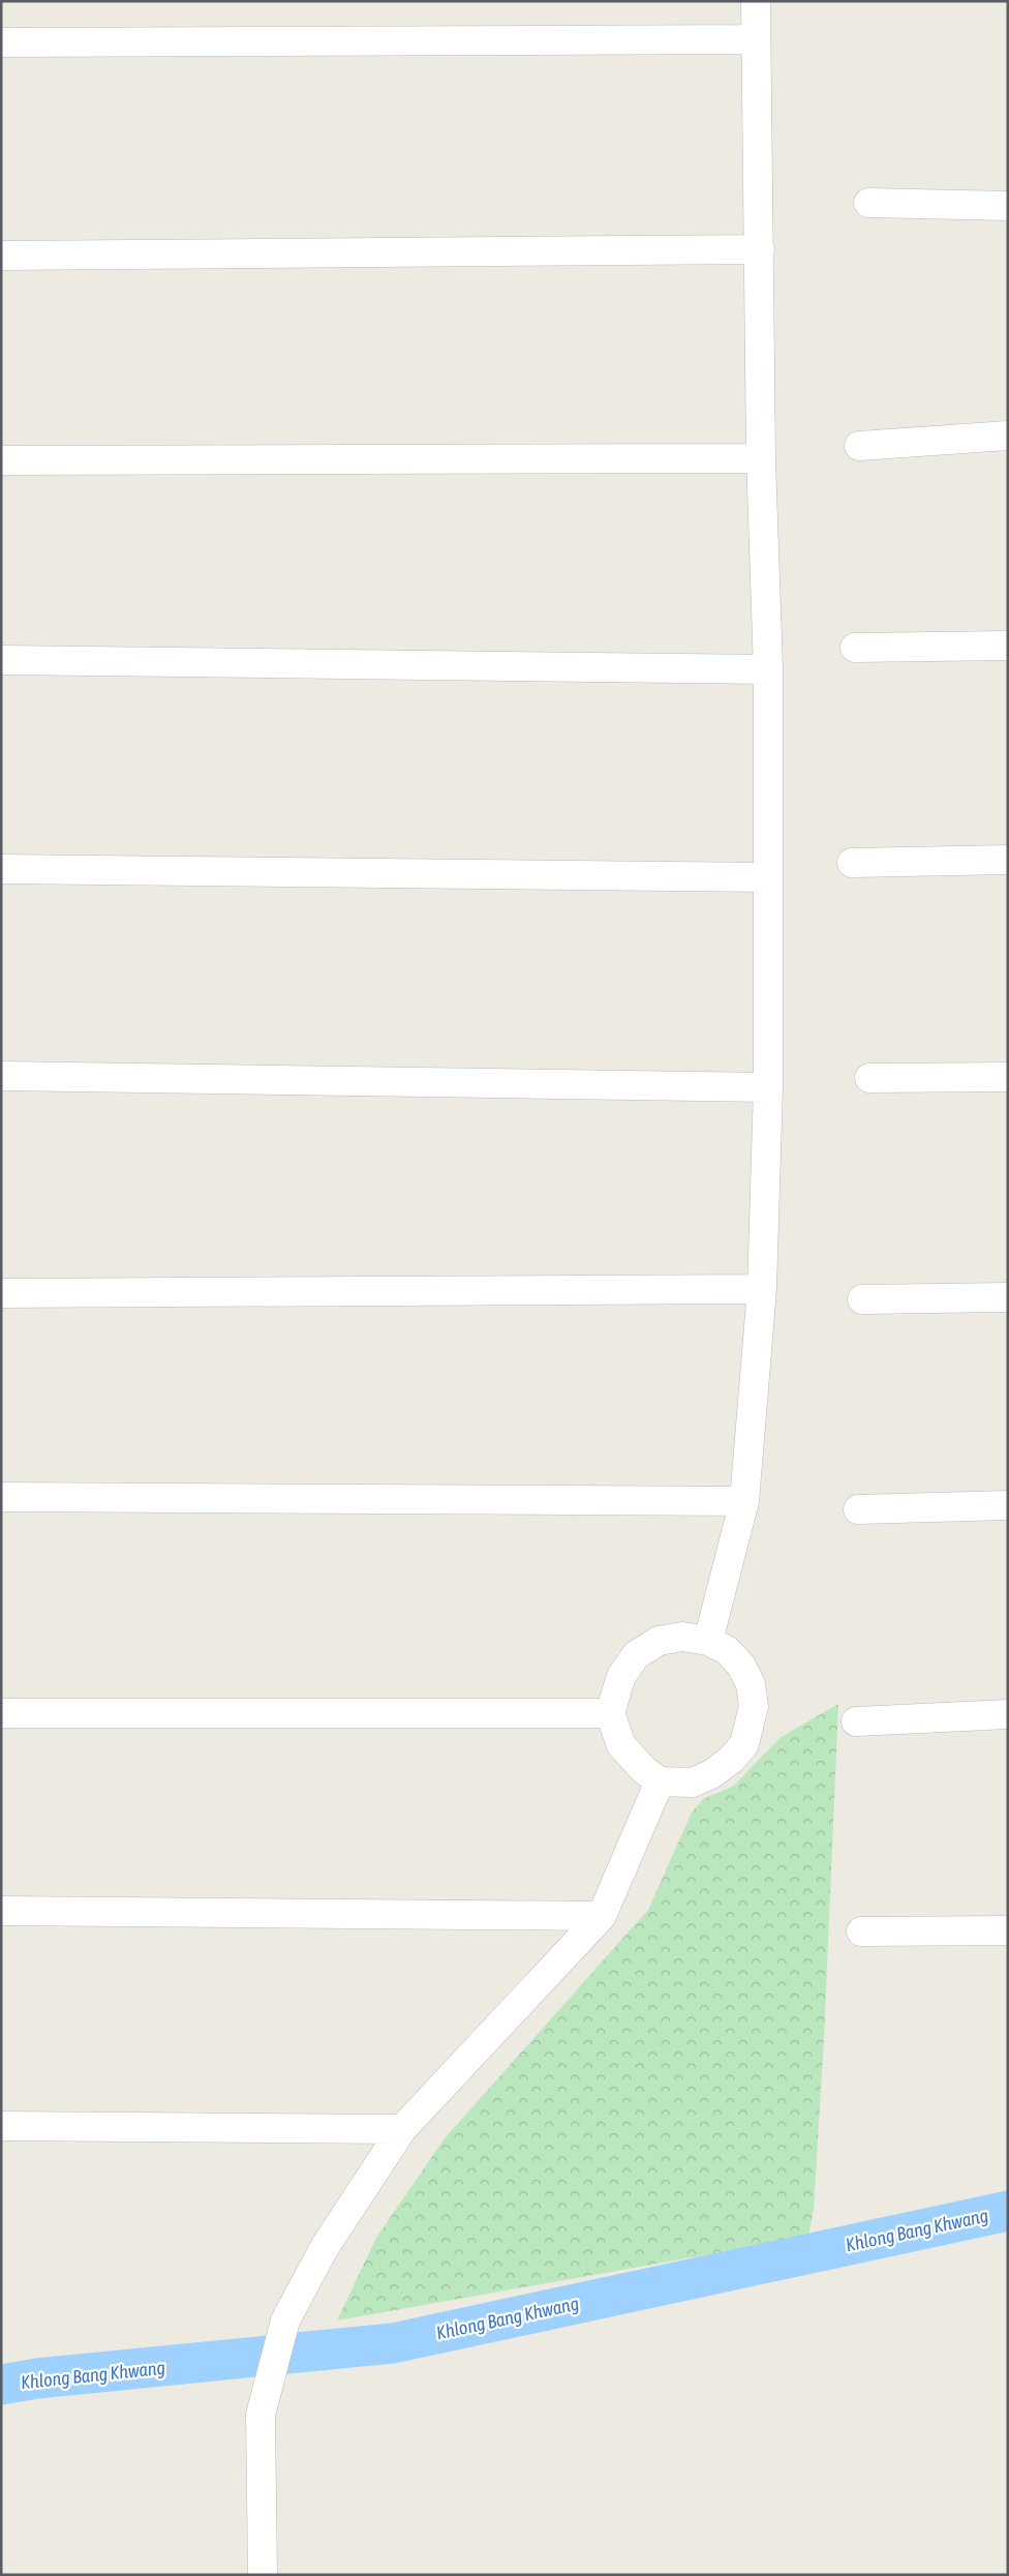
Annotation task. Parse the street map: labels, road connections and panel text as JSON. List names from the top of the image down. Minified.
{"water":["Khlong Bang Khwang"]}
